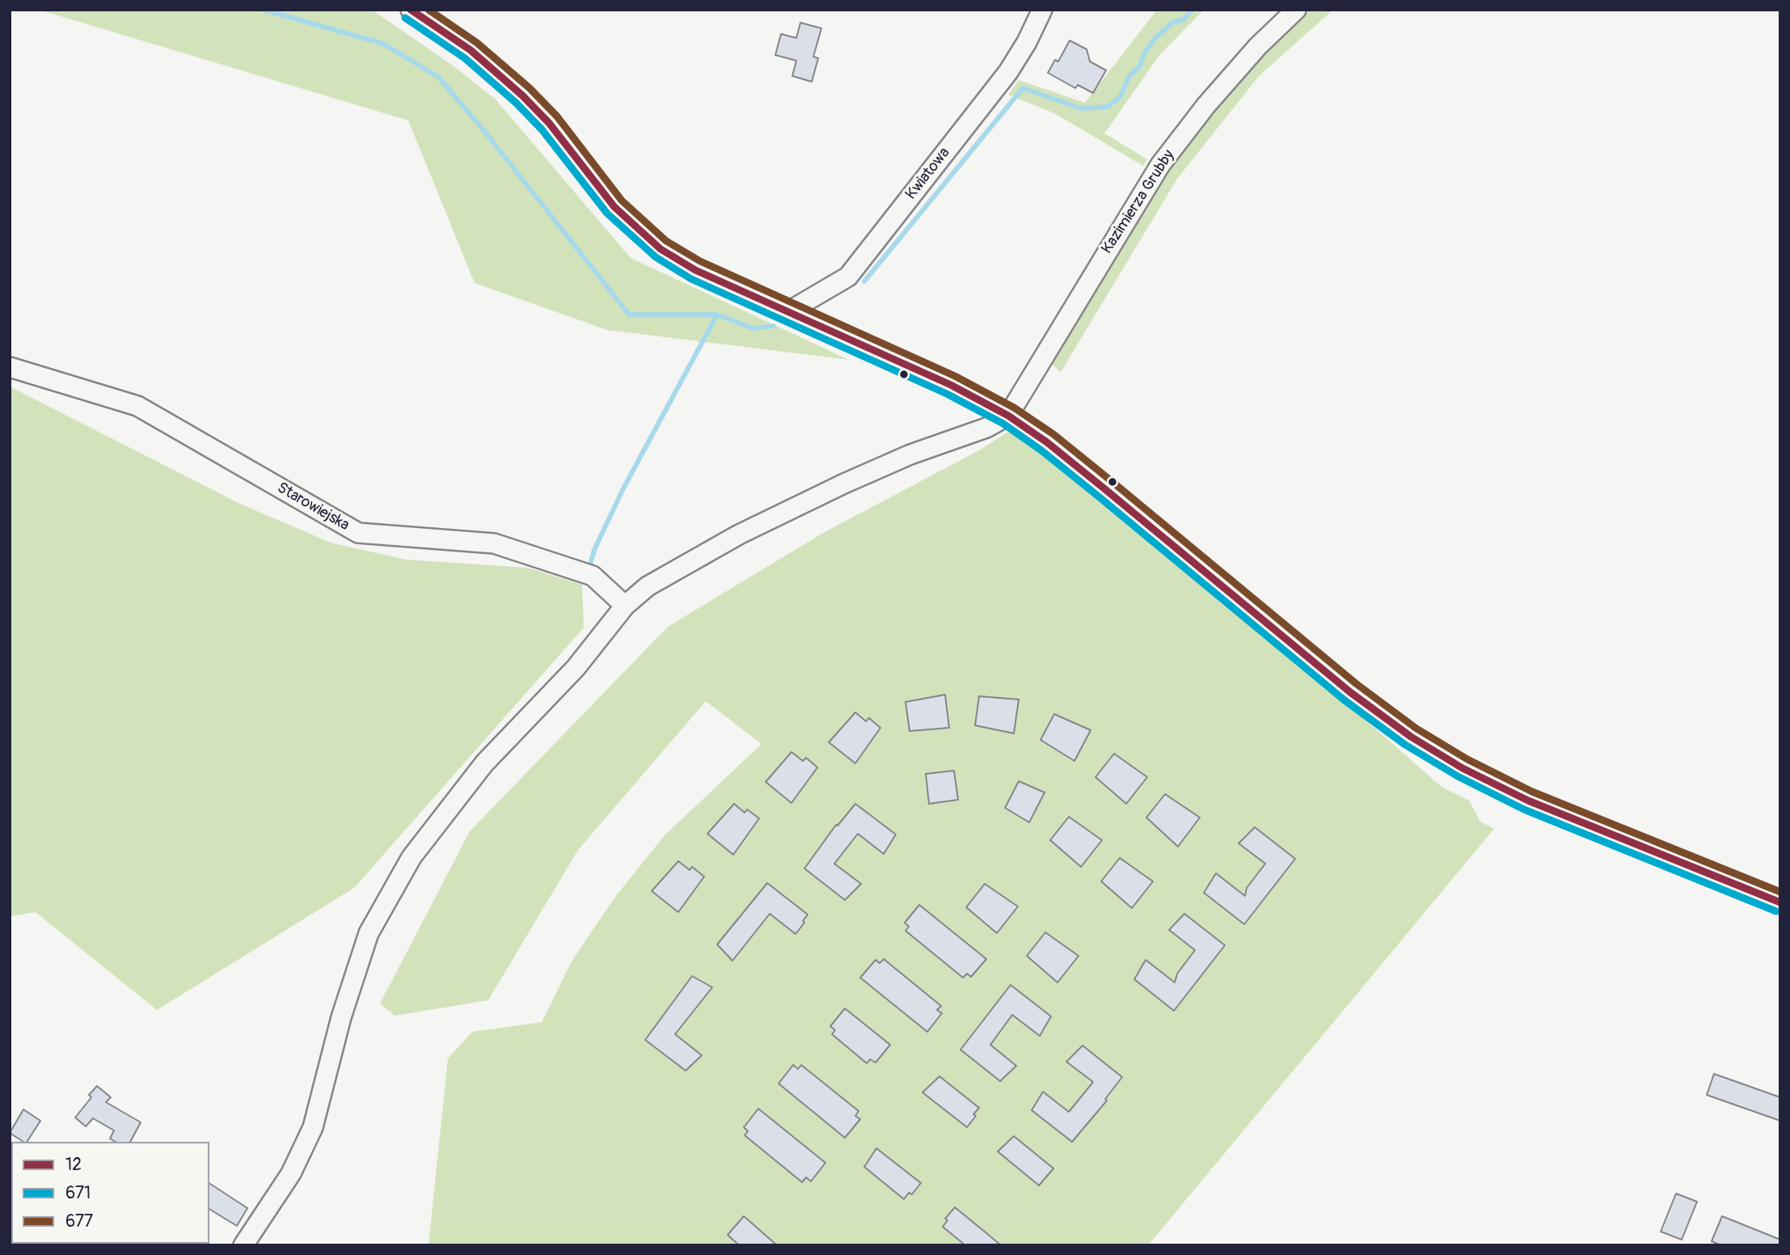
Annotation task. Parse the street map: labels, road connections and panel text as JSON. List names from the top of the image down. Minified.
{"streets":{"street":["Kwiatowa","Kazimierza Grubby","Starowiejska"]},"lines":["transit line 12","transit line 677","transit line 671"],"legend":["12","671","677"]}
